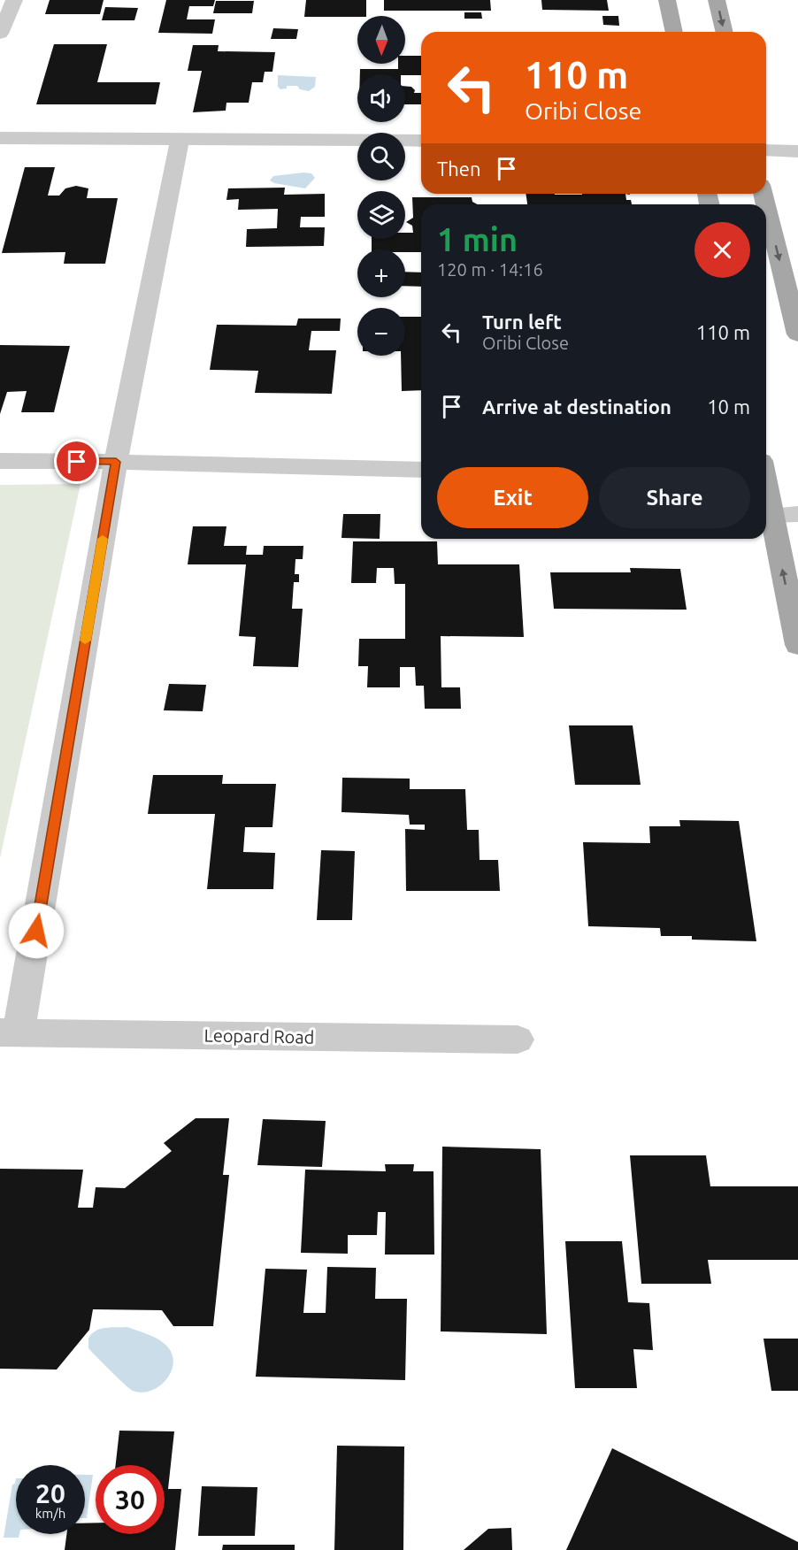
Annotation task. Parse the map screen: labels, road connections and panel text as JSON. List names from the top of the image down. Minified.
{"streets":{"street":["Leopard Road"]},"north":"bottom","page":{"map_buttons":["+","−"],"turn":["110 m","Oribi Close"],"then":"Then","heading":["1 min","120 m · 14:16"],"list":[{"name":"Turn left","note":"Oribi Close","value":"110 m"},{"name":"Arrive at destination","value":"10 m"}],"buttons":["Exit","Share"],"speed":"20 km/h","limit":"30"}}
